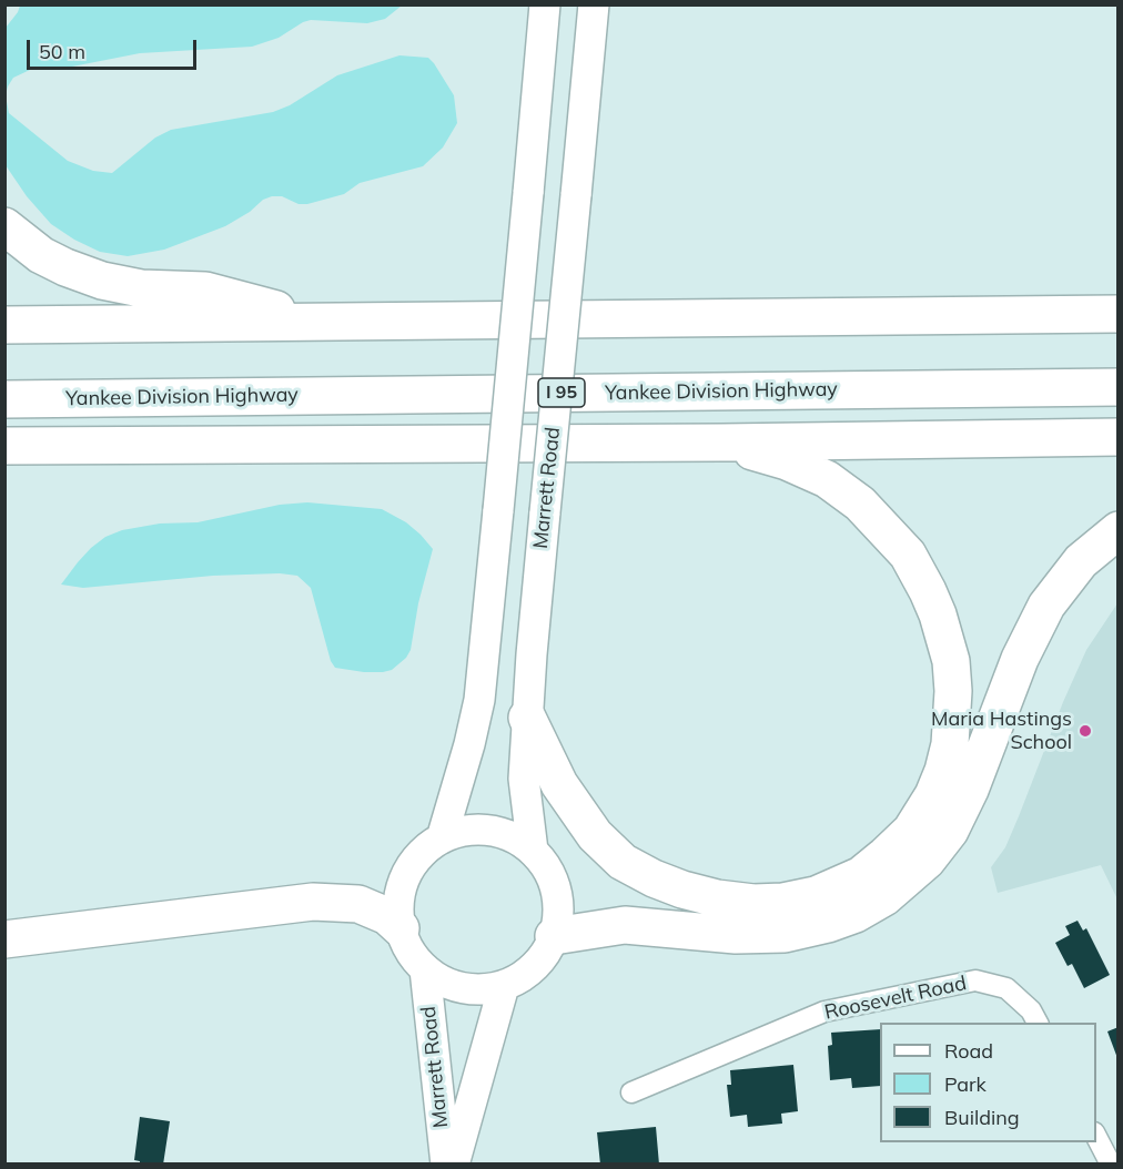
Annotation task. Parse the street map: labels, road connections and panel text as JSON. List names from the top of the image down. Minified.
{"streets":{"highway":["Yankee Division Highway","I 95"],"main road":["Marrett Road"],"street":["Roosevelt Road"]},"places":["Maria Hastings School"],"legend":["Road","Park","Building"],"scale_bar":"50 m"}
